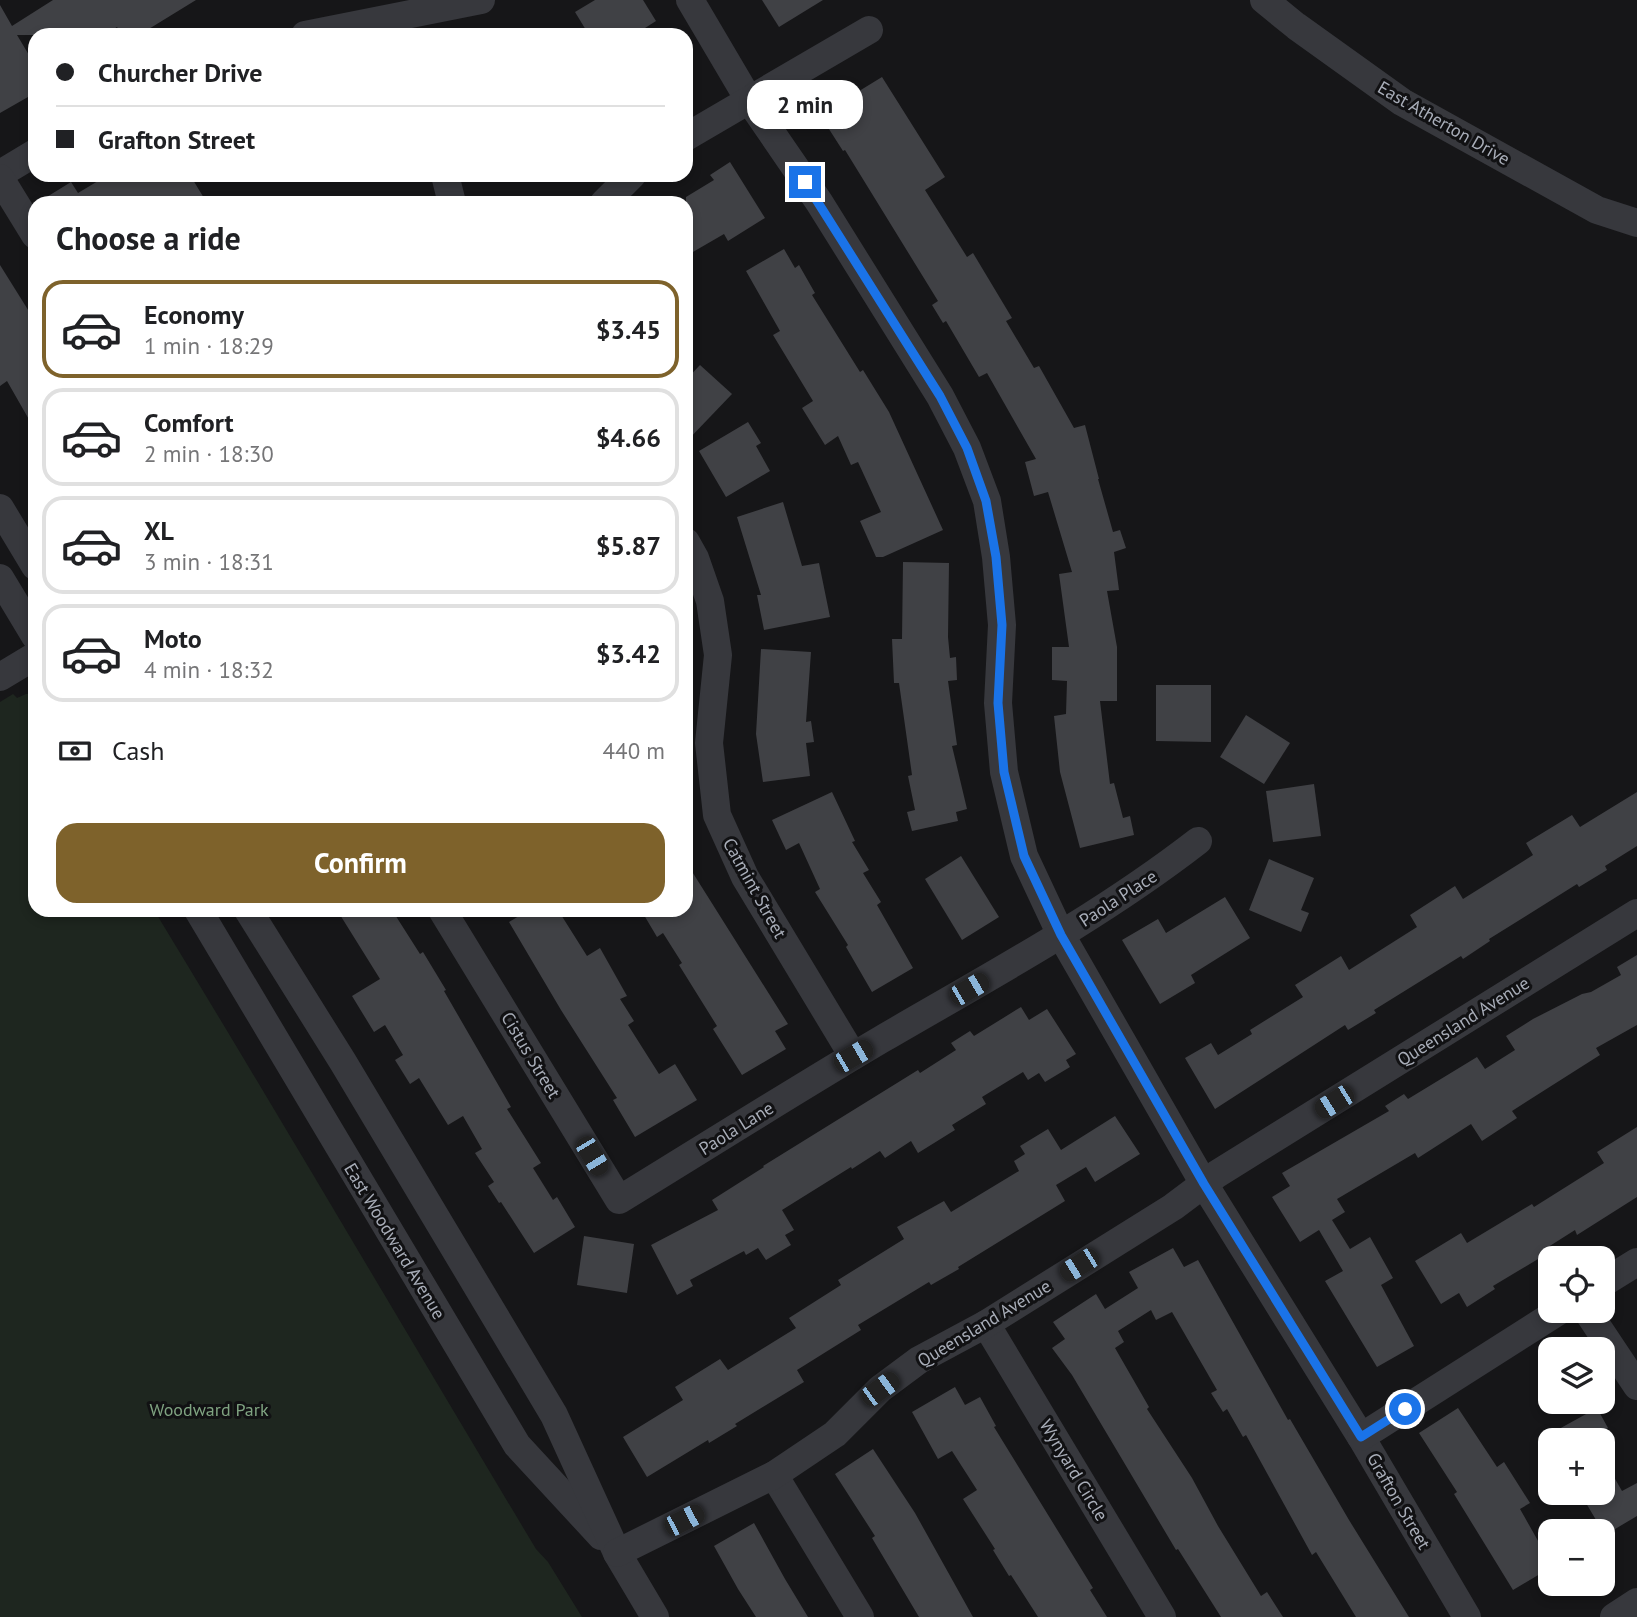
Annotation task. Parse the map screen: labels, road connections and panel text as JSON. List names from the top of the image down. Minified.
{"streets":{"street":["East Atherton Drive","Catmint Street","Paola Place","Queensland Avenue","Cistus Street","Paola Lane","East Woodward Avenue","Wynyard Circle","Grafton Street"]},"crossings":[["Catmint Street","Paola Place"],["Catmint Street","Paola Lane"],["Paola Place","Paola Lane"],["Paola Place","Grafton Street"],["Queensland Avenue","East Woodward Avenue"],["Queensland Avenue","Wynyard Circle"],["Queensland Avenue","Grafton Street"],["Cistus Street","Paola Lane"]],"parks":["Woodward Park"],"page":{"banner":["Churcher Drive","Grafton Street"],"bubble":"2 min","heading":"Choose a ride","list":[{"name":"Economy","note":"1 min · 18:29","value":"$3.45"},{"name":"Comfort","note":"2 min · 18:30","value":"$4.66"},{"name":"XL","note":"3 min · 18:31","value":"$5.87"},{"name":"Moto","note":"4 min · 18:32","value":"$3.42"}],"pay":["Cash","440 m"],"buttons":"Confirm","map_buttons":["+","−"]}}
